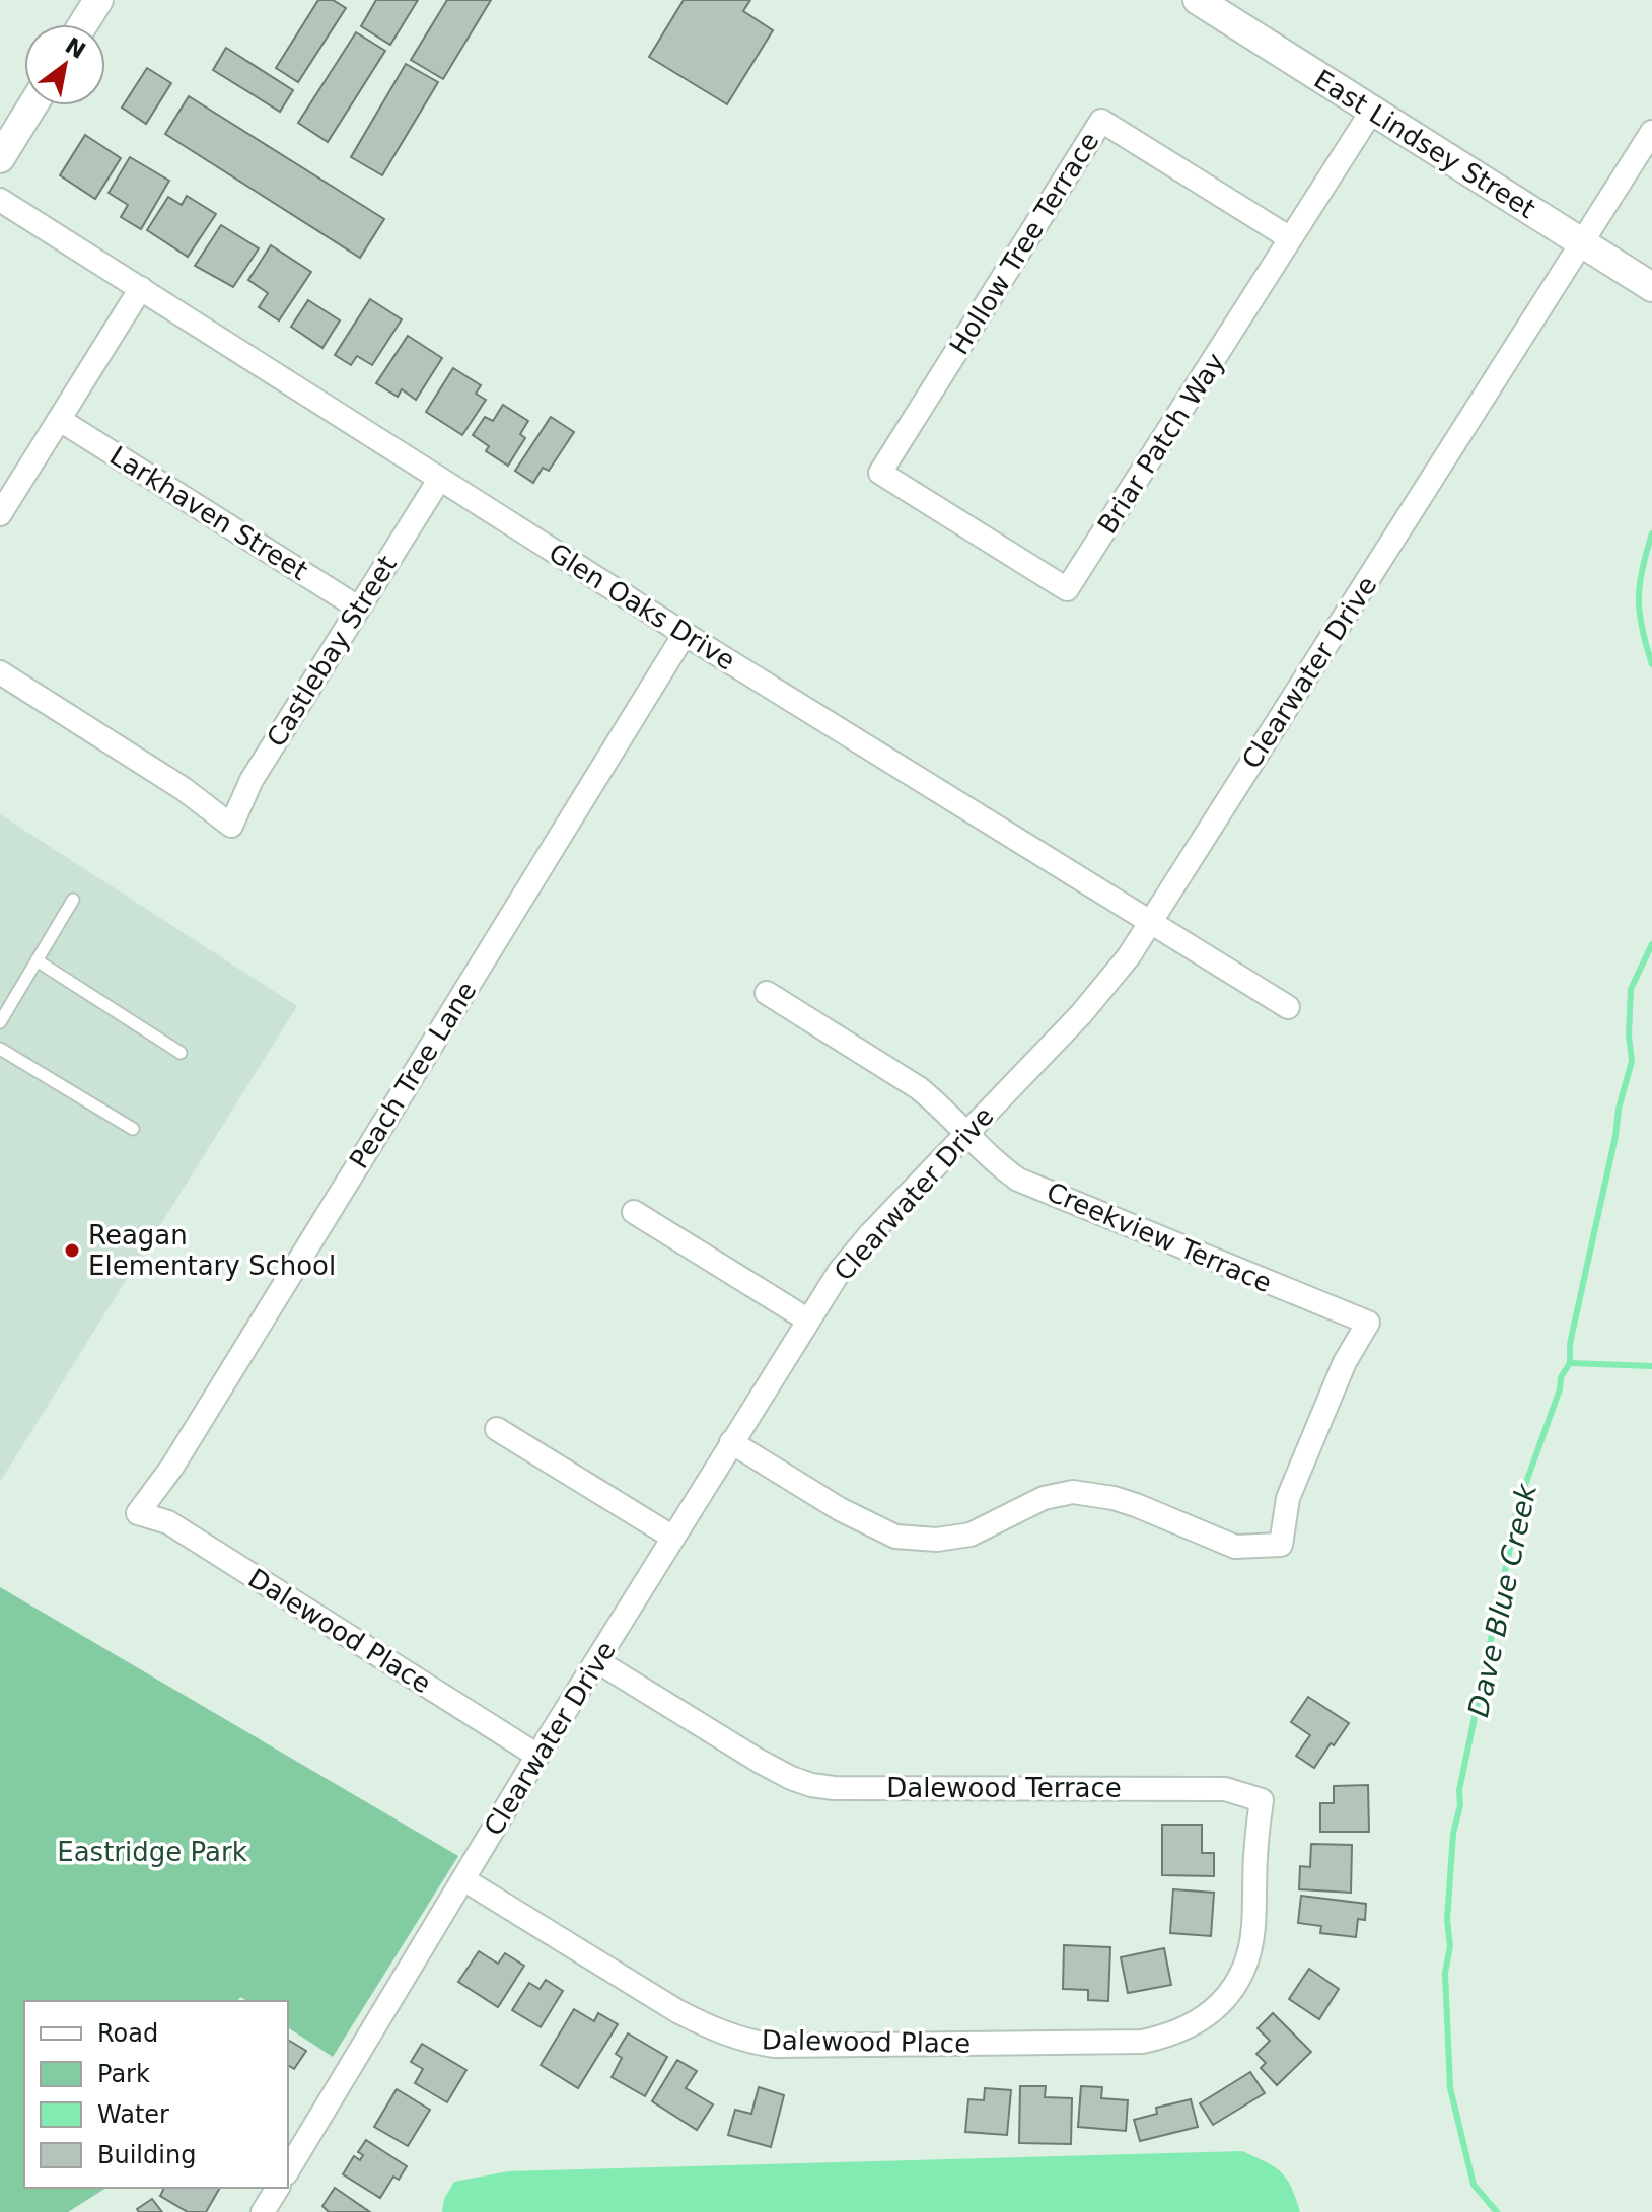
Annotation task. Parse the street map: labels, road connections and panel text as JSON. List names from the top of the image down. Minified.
{"streets":{"street":["East Lindsey Street","Hollow Tree Terrace","Briar Patch Way","Larkhaven Street","Glen Oaks Drive","Castlebay Street","Clearwater Drive","Peach Tree Lane","Creekview Terrace","Dalewood Place","Dalewood Terrace"]},"crossings":[["East Lindsey Street","Briar Patch Way"],["East Lindsey Street","Clearwater Drive"],["Hollow Tree Terrace","Briar Patch Way"],["Larkhaven Street","Castlebay Street"],["Glen Oaks Drive","Castlebay Street"],["Glen Oaks Drive","Clearwater Drive"],["Glen Oaks Drive","Peach Tree Lane"],["Clearwater Drive","Creekview Terrace"],["Clearwater Drive","Dalewood Place"],["Clearwater Drive","Dalewood Terrace"],["Peach Tree Lane","Dalewood Place"],["Dalewood Place","Dalewood Terrace"]],"water":["Dave Blue Creek"],"parks":["Eastridge Park"],"places":["Reagan Elementary School"],"legend":["Road","Park","Water","Building"],"north":"top right"}
